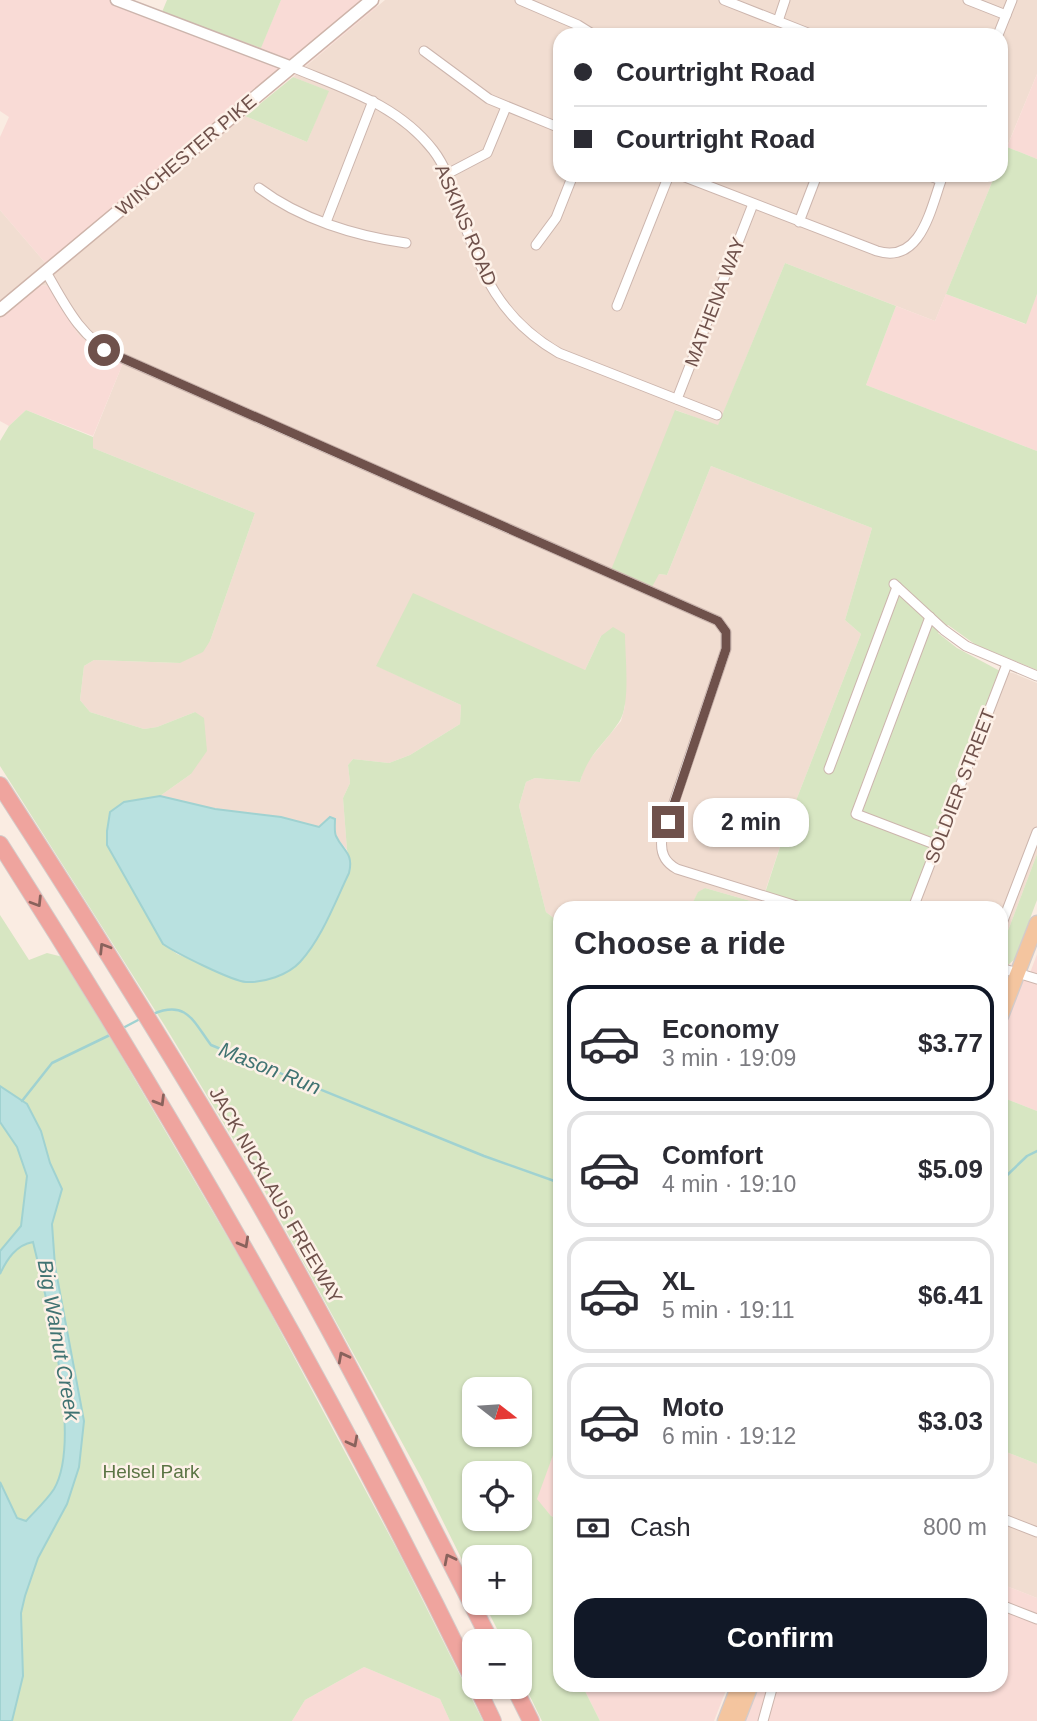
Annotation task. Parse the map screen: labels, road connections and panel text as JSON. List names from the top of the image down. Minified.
{"streets":{"highway":["JACK NICKLAUS FREEWAY"],"main road":["WINCHESTER PIKE"],"street":["ASKINS ROAD","MATHENA WAY","SOLDIER STREET"]},"crossings":[["WINCHESTER PIKE","ASKINS ROAD"],["ASKINS ROAD","MATHENA WAY"]],"water":["Mason Run","Big Walnut Creek"],"parks":["Helsel Park"],"north":"right","page":{"banner":["Courtright Road","Courtright Road"],"bubble":"2 min","heading":"Choose a ride","list":[{"name":"Economy","note":"3 min · 19:09","value":"$3.77"},{"name":"Comfort","note":"4 min · 19:10","value":"$5.09"},{"name":"XL","note":"5 min · 19:11","value":"$6.41"},{"name":"Moto","note":"6 min · 19:12","value":"$3.03"}],"map_buttons":["+","−"],"pay":["Cash","800 m"],"buttons":"Confirm"}}
